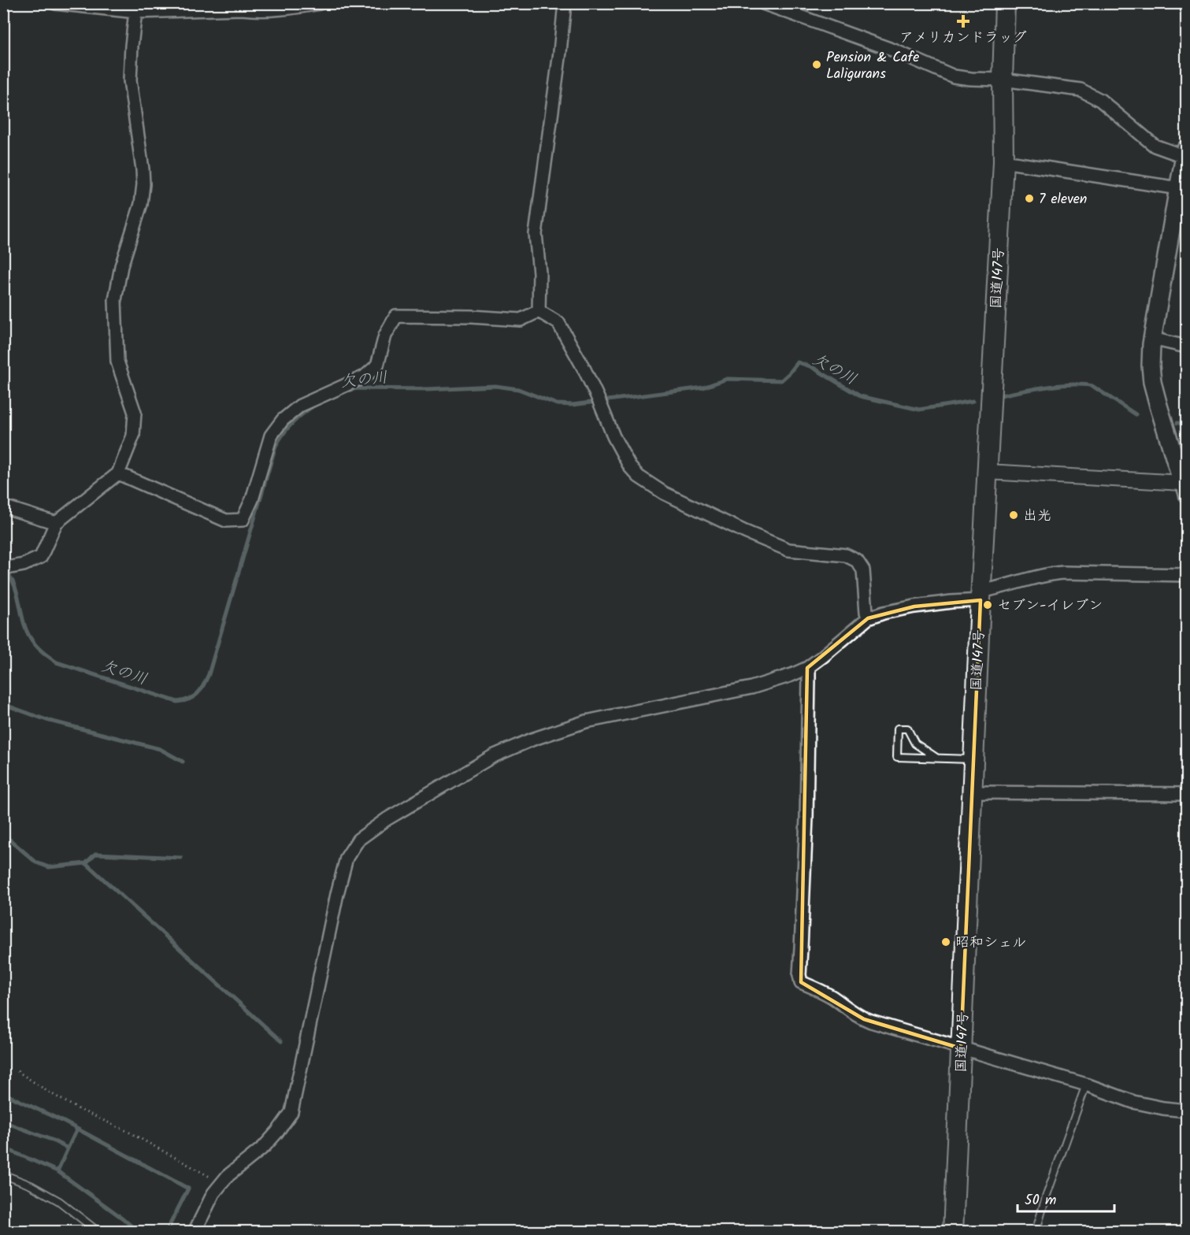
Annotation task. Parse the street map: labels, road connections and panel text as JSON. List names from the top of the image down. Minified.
{"streets":{"highway":["国道147号"]},"water":["欠の川"],"places":{"health":["アメリカンドラッグ"],"other":["Pension & Cafe Laligurans","7 eleven","出光","セブン-イレブン","昭和シェル"]},"scale_bar":"50 m"}
